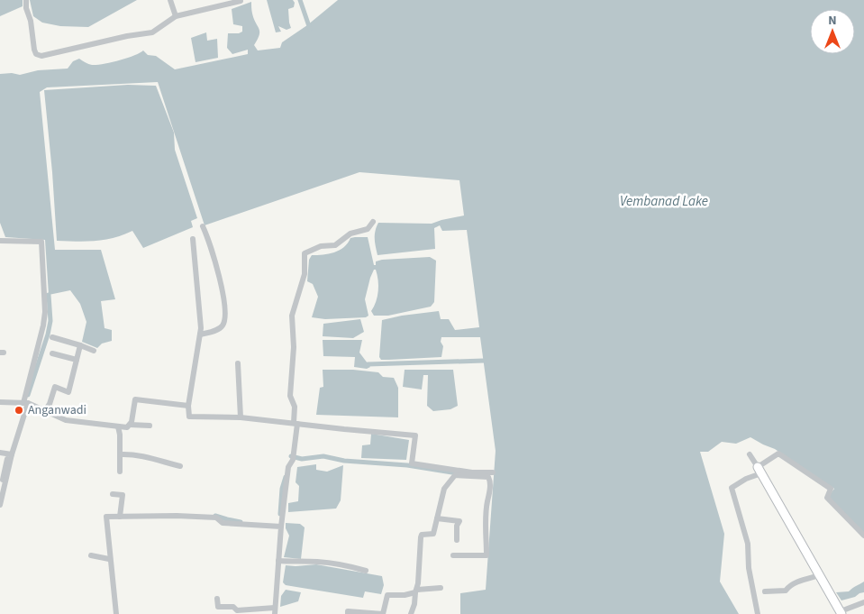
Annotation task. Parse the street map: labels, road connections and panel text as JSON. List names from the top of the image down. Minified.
{"water":["Vembanad Lake"],"places":["Anganwadi"],"north":"top"}
